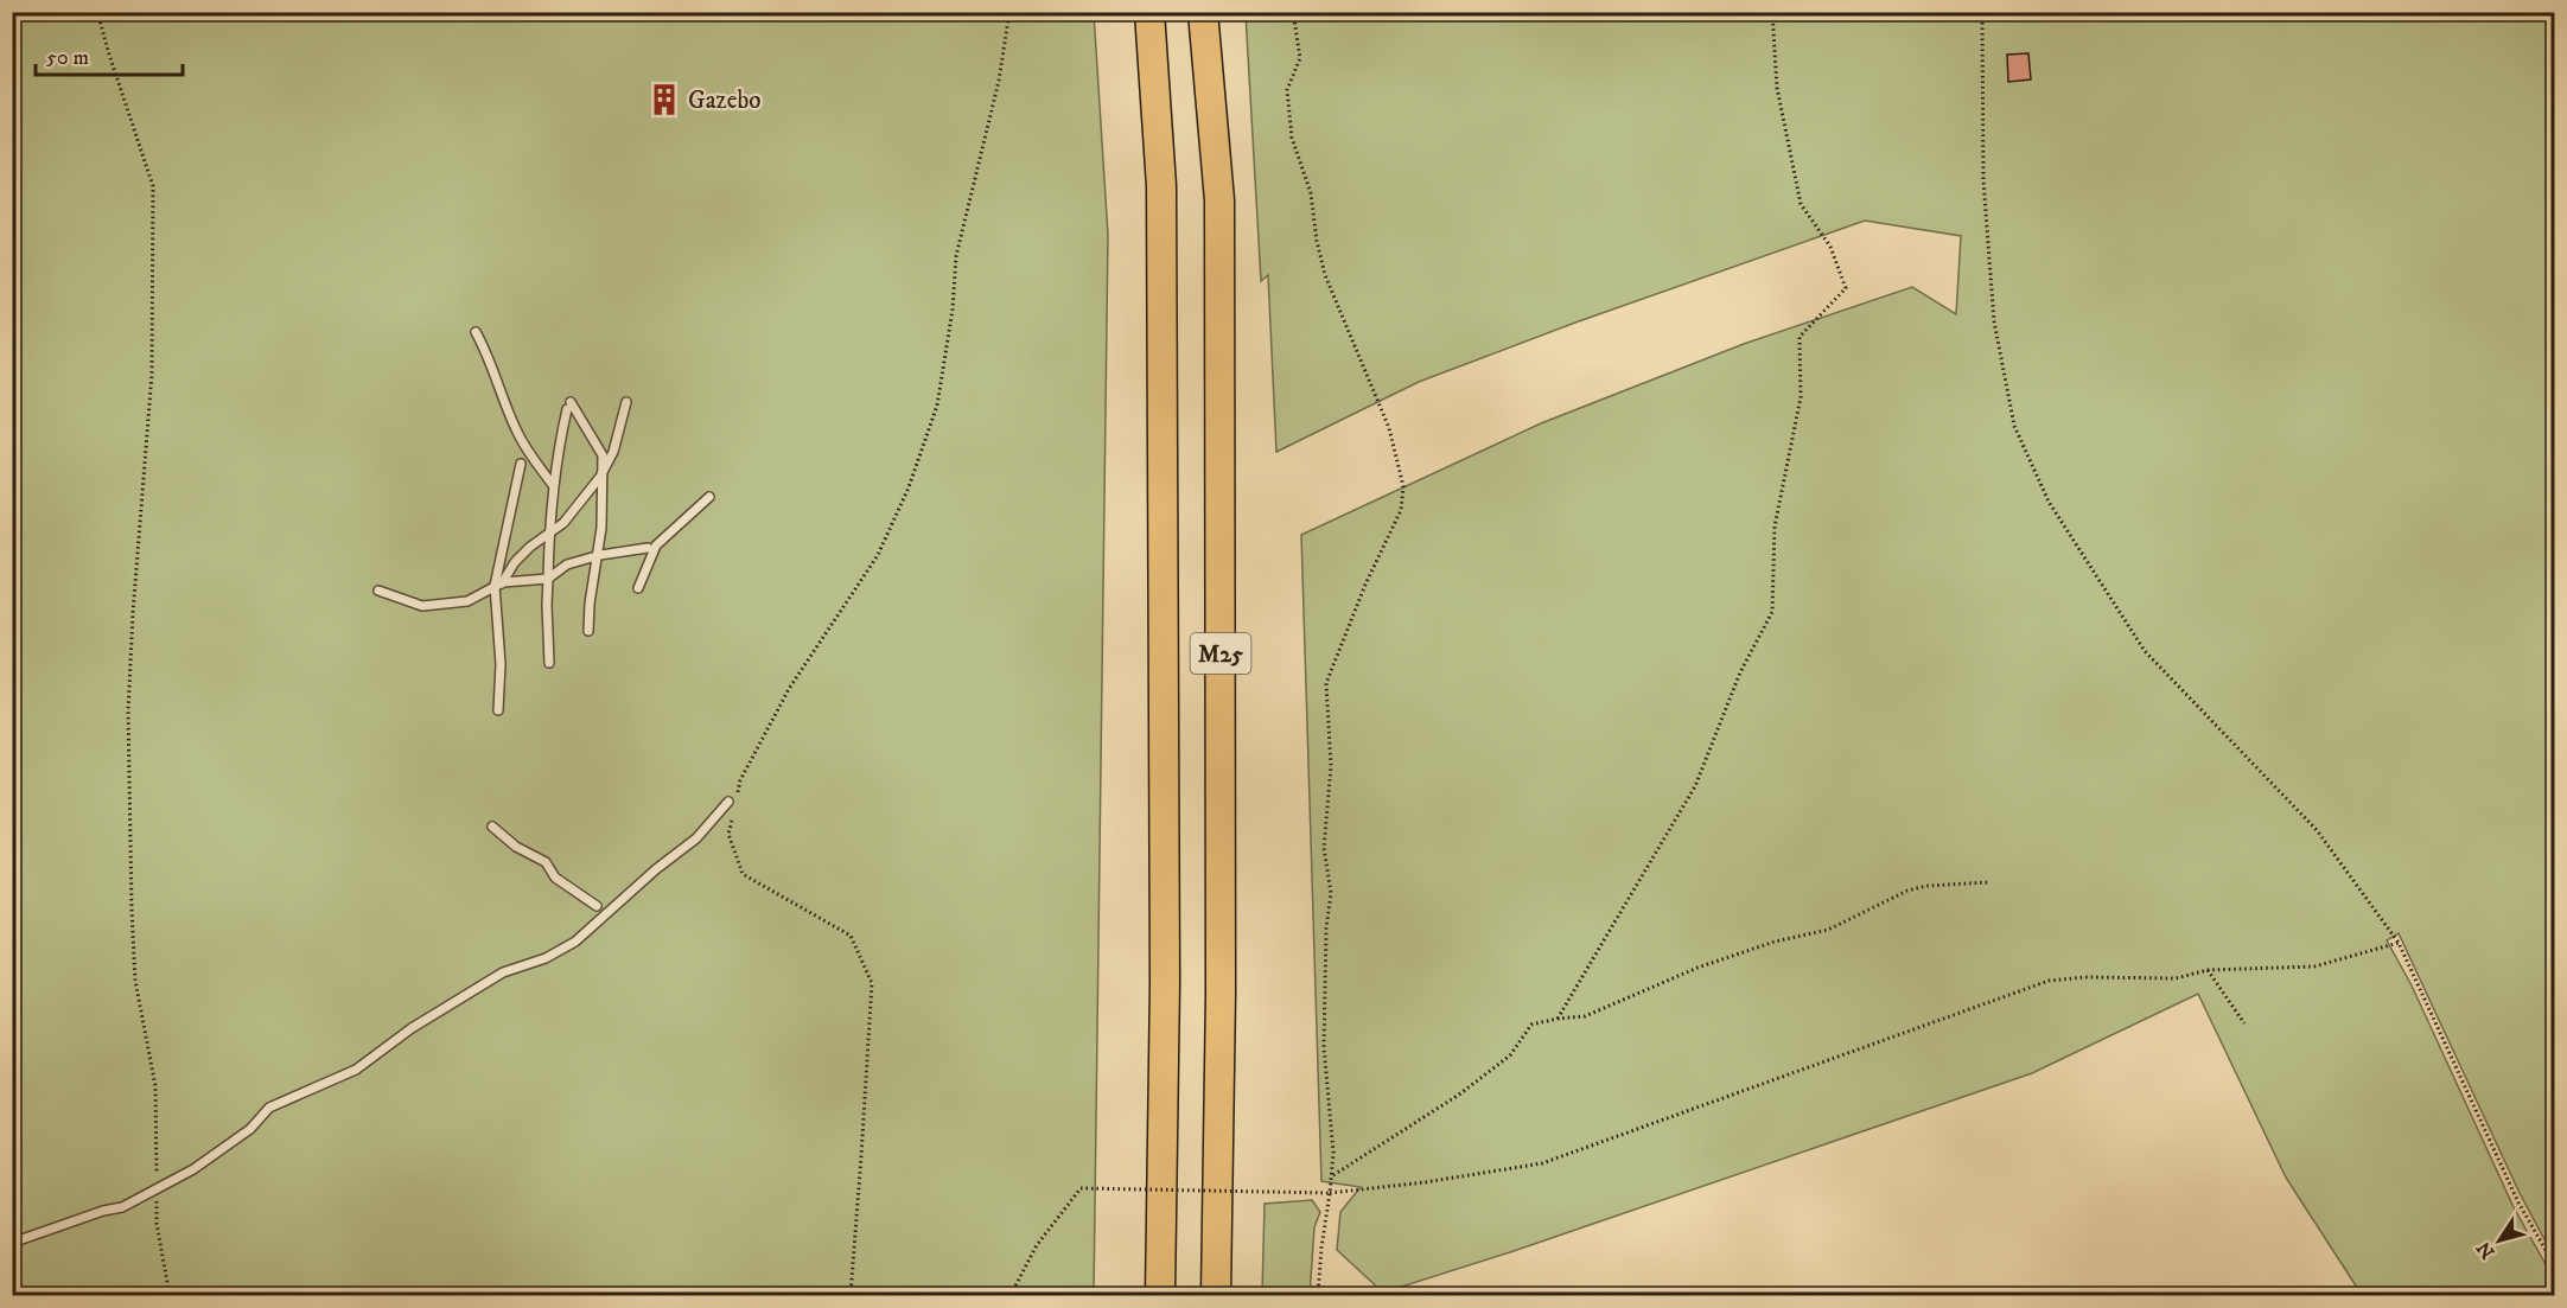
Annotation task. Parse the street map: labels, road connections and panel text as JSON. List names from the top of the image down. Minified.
{"streets":{"highway":["M25"]},"places":{"building":["Gazebo"]},"scale_bar":"50 m","north":"bottom left"}
